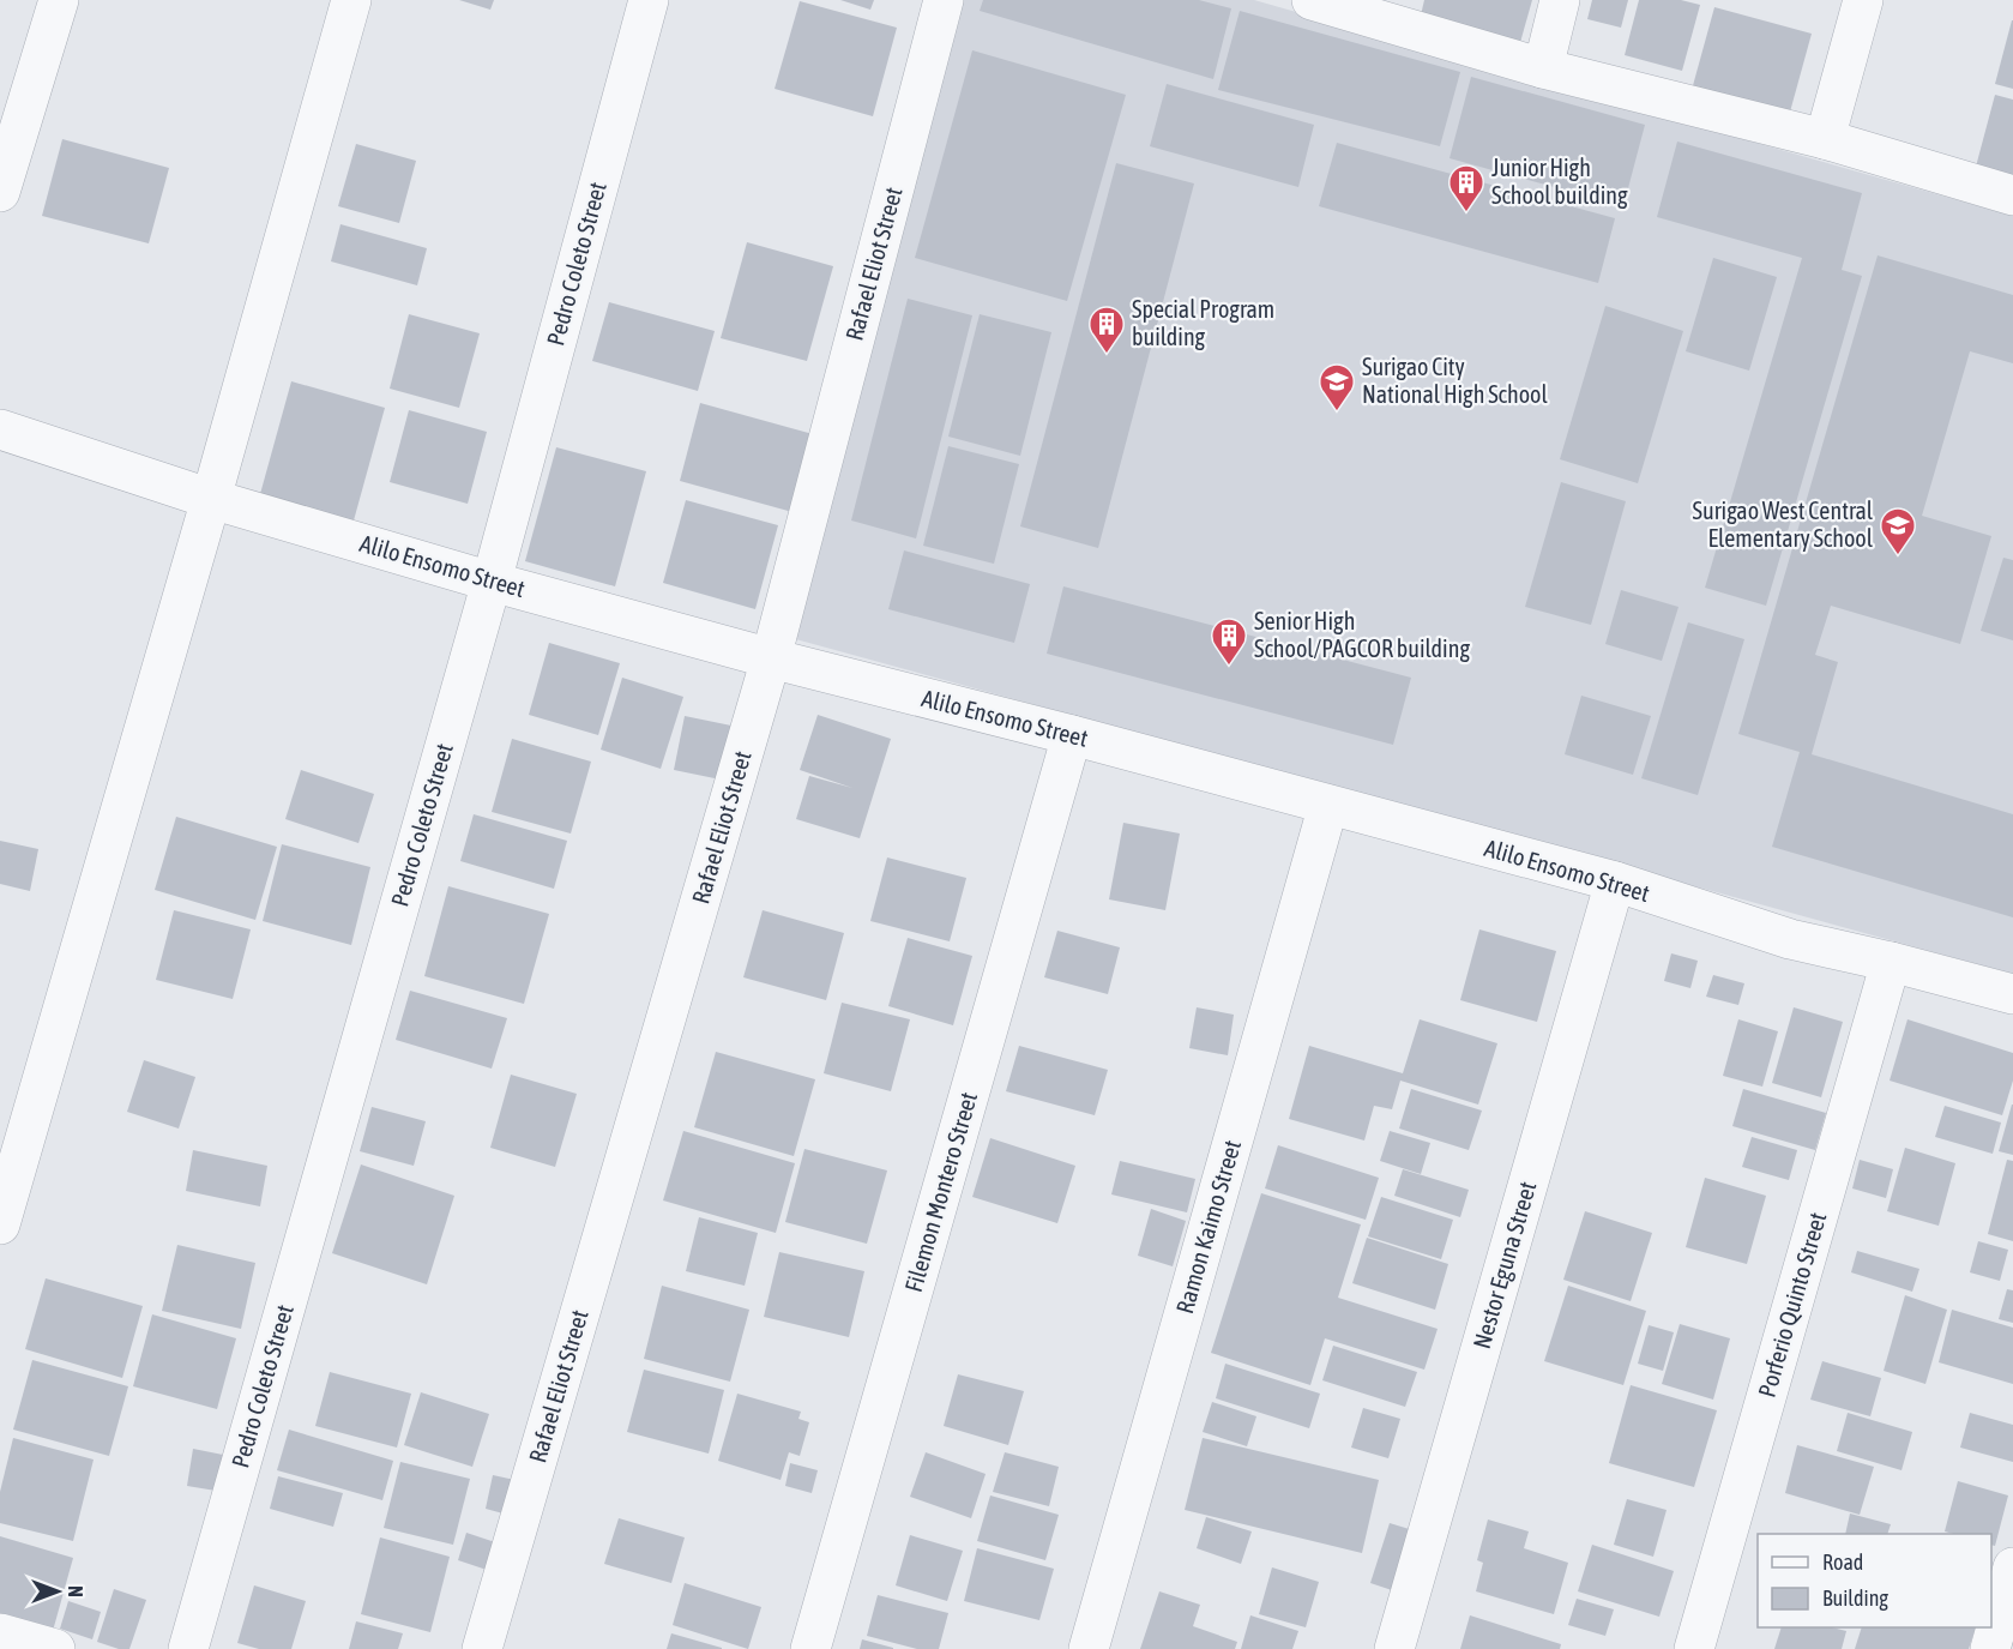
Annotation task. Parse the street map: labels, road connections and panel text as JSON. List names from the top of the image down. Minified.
{"streets":{"street":["Pedro Coleto Street","Rafael Eliot Street","Alilo Ensomo Street","Filemon Montero Street","Ramon Kaimo Street","Nestor Eguna Street","Porferio Quinto Street"]},"crossings":[["Pedro Coleto Street","Alilo Ensomo Street"],["Rafael Eliot Street","Alilo Ensomo Street"],["Alilo Ensomo Street","Filemon Montero Street"],["Alilo Ensomo Street","Ramon Kaimo Street"],["Alilo Ensomo Street","Nestor Eguna Street"],["Alilo Ensomo Street","Porferio Quinto Street"]],"places":{"building":["Junior High School building","Special Program building","Senior High School/PAGCOR building"],"school or university":["Surigao City National High School","Surigao West Central Elementary School"]},"legend":["Road","Building"],"north":"right"}
